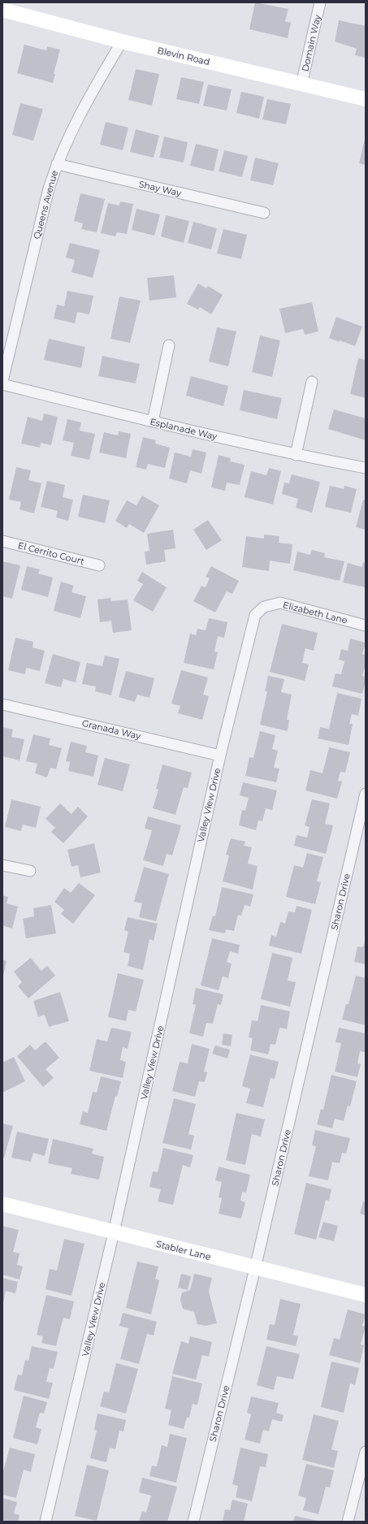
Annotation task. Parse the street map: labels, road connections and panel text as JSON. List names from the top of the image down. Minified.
{"streets":{"street":["Domain Way","Blevin Road","Shay Way","Queens Avenue","Esplanade Way","El Cerrito Court","Elizabeth Lane","Granada Way","Valley View Drive","Sharon Drive","Stabler Lane"]},"crossings":[["Domain Way","Blevin Road"],["Blevin Road","Queens Avenue"],["Shay Way","Queens Avenue"],["Elizabeth Lane","Valley View Drive"],["Granada Way","Valley View Drive"],["Valley View Drive","Stabler Lane"],["Sharon Drive","Stabler Lane"]]}
